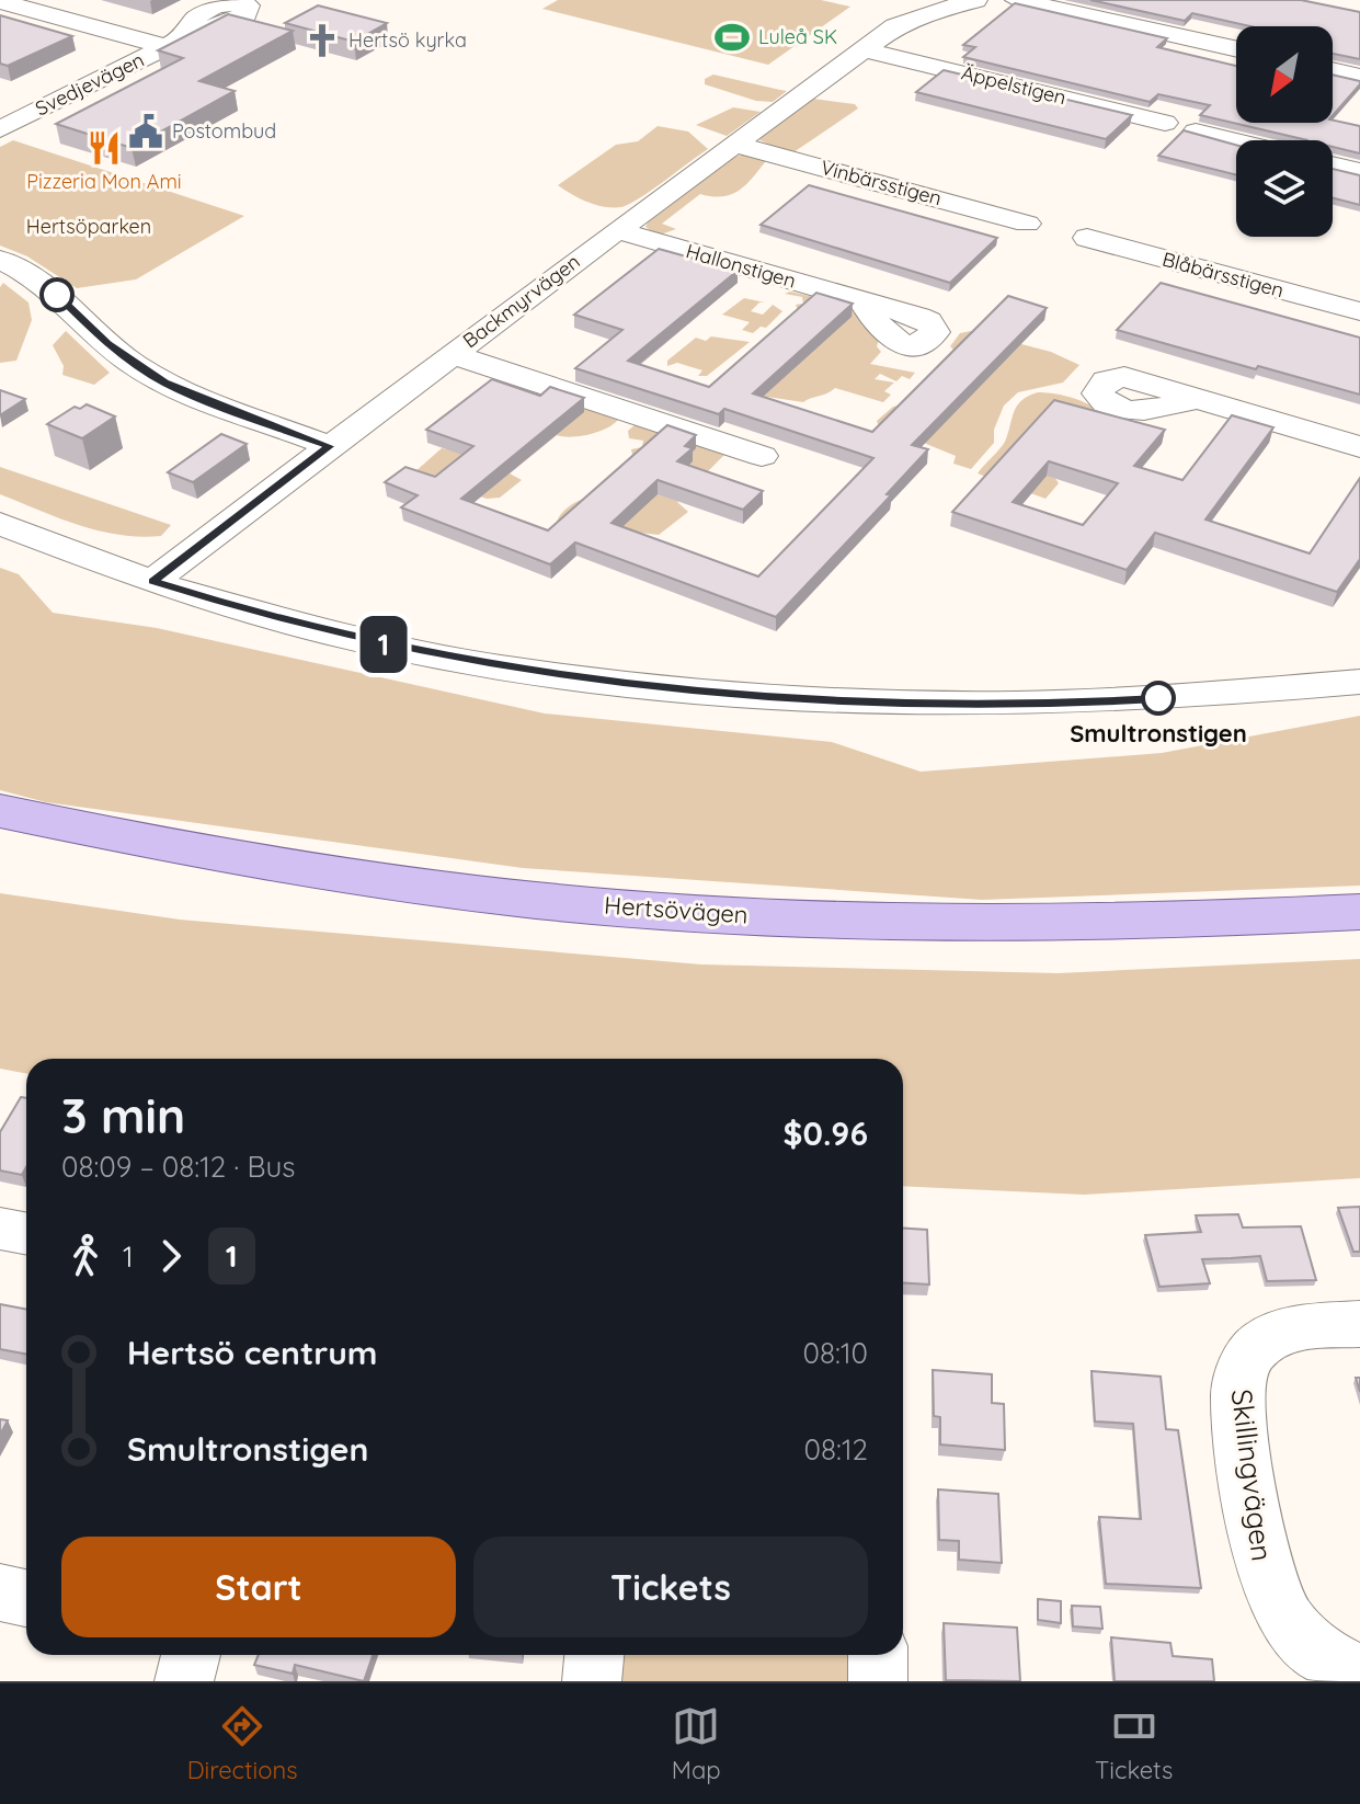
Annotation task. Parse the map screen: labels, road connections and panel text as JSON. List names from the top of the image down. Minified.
{"streets":{"main road":["Hertsövägen"],"street":["Svedjevägen","Äppelstigen","Vinbärsstigen","Hallonstigen","Blåbärsstigen","Backmyrvägen","Skillingvägen"]},"crossings":[["Äppelstigen","Backmyrvägen"],["Vinbärsstigen","Backmyrvägen"],["Hallonstigen","Backmyrvägen"]],"parks":["Hertsöparken"],"places":{"sports":["Luleå SK"],"church":["Hertsö kyrka"],"public building":["Postombud"],"restaurant":["Pizzeria Mon Ami"],"other":["Smultronstigen"]},"lines":["bus line 1"],"north":"bottom left","page":{"on_map":"1","heading":["3 min","08:09 – 08:12 · Bus","$0.96"],"legs":["1","1"],"list":[{"name":"Hertsö centrum","value":"08:10"},{"name":"Smultronstigen","value":"08:12"}],"buttons":["Start","Tickets"],"tabs":["Directions","Map","Tickets"]}}
